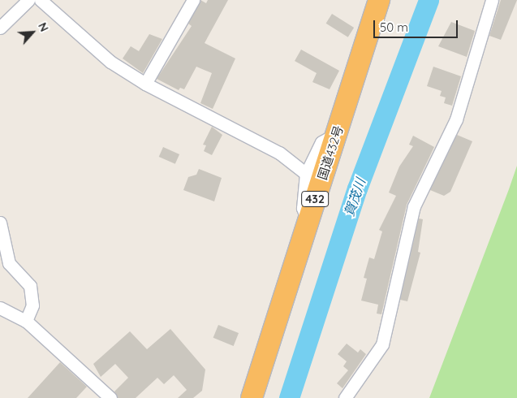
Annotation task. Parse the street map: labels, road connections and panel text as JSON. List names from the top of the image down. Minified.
{"streets":{"highway":["国道432号","432"]},"water":["賀茂川"],"scale_bar":"50 m","north":"top right"}
